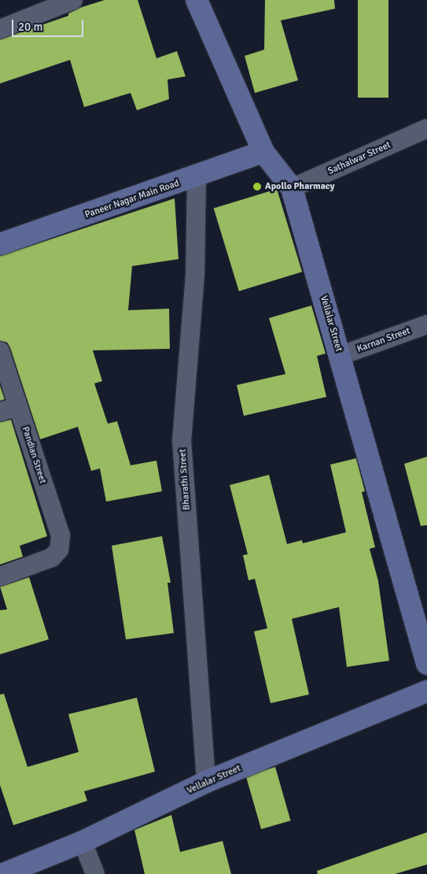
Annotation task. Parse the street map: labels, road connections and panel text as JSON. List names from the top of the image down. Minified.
{"streets":{"street":["Sathalwar Street","Paneer Nagar Main Road","Vellalar Street","Karnan Street","Pandian Street","Bharathi Street"]},"crossings":[["Sathalwar Street","Vellalar Street"],["Paneer Nagar Main Road","Vellalar Street"],["Paneer Nagar Main Road","Bharathi Street"],["Vellalar Street","Karnan Street"],["Vellalar Street","Bharathi Street"]],"places":["Apollo Pharmacy"],"scale_bar":"20 m"}
